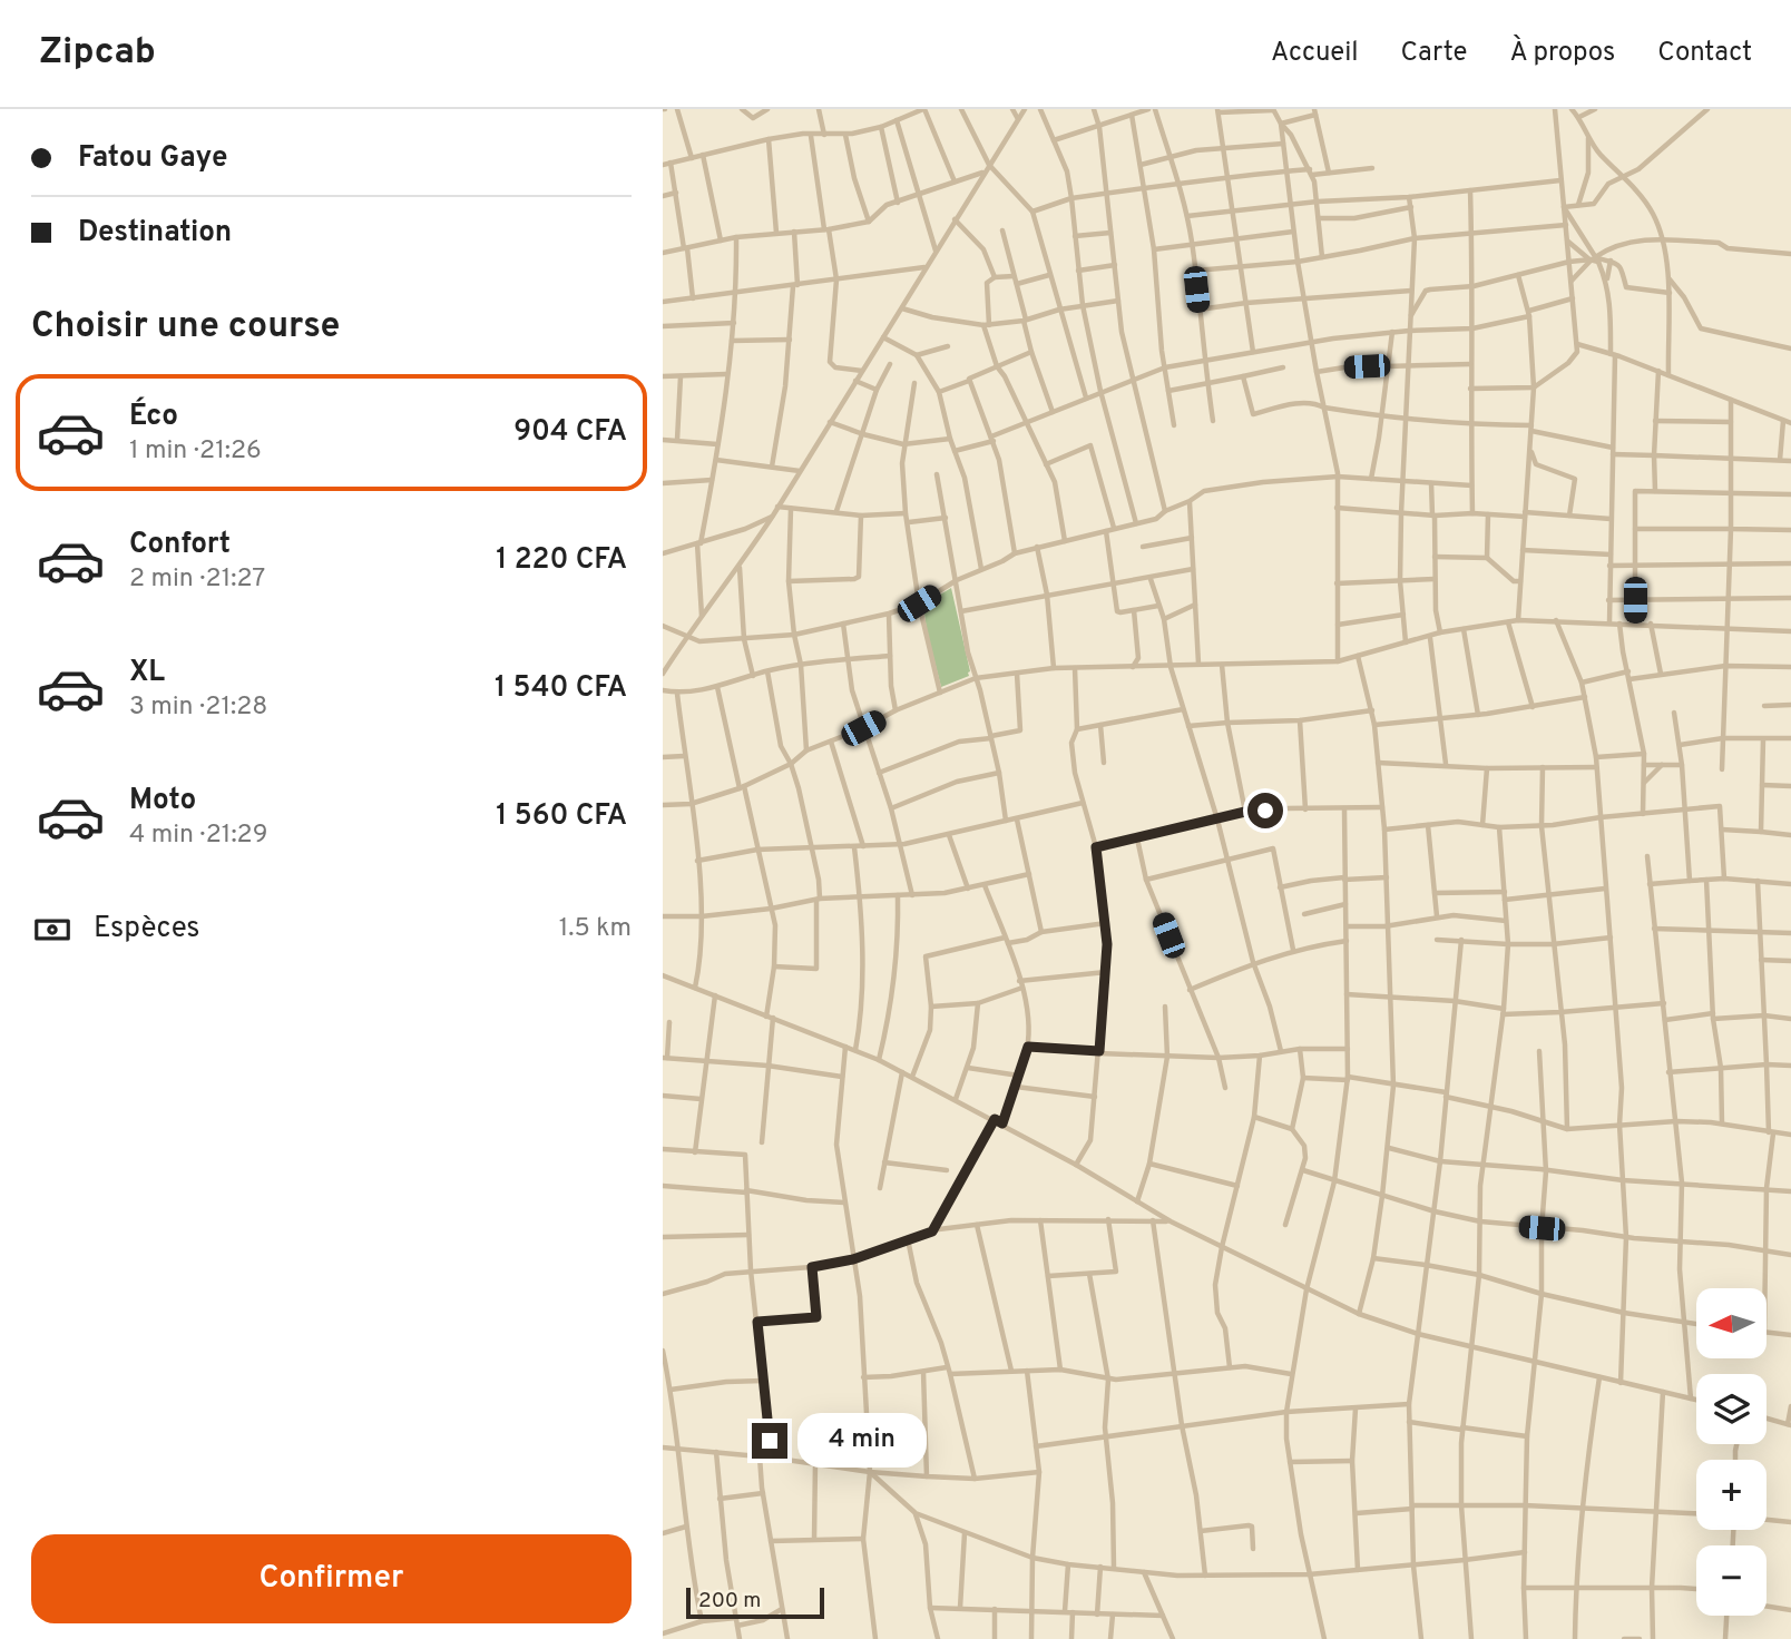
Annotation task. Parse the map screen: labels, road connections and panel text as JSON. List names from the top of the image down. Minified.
{"scale_bar":"200 m","north":"left","page":{"header":"Zipcab","nav":["Accueil","Carte","À propos","Contact"],"banner":["Fatou Gaye","Destination"],"heading":"Choisir une course","list":[{"name":"Éco","note":"1 min · 21:26","value":"904 CFA"},{"name":"Confort","note":"2 min · 21:27","value":"1 220 CFA"},{"name":"XL","note":"3 min · 21:28","value":"1 540 CFA"},{"name":"Moto","note":"4 min · 21:29","value":"1 560 CFA"}],"pay":["Espèces","1.5 km"],"map_buttons":["+","−"],"bubble":"4 min","buttons":"Confirmer","scale":"200 m"}}
